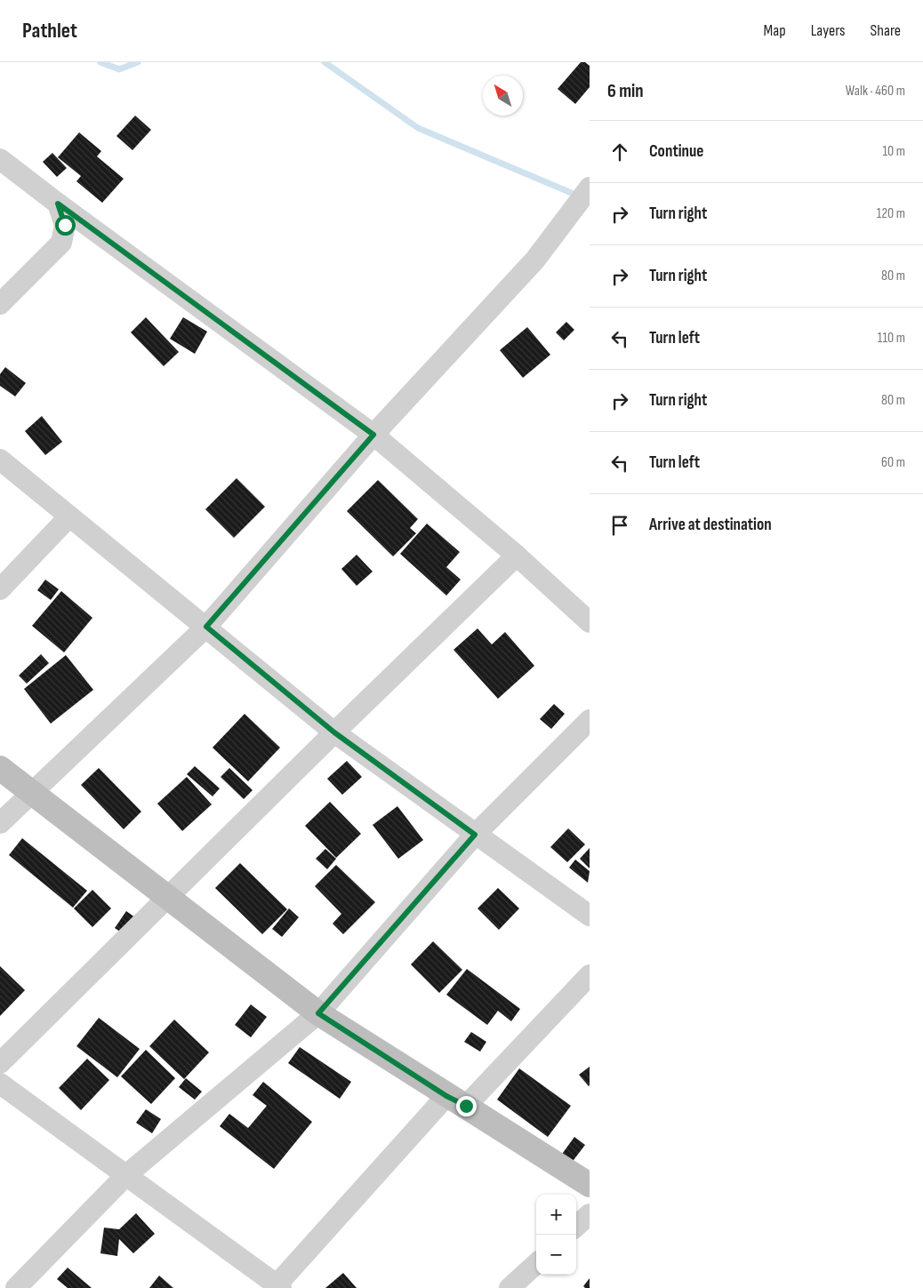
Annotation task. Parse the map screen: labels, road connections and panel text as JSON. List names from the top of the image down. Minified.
{"north":"top left","page":{"header":"Pathlet","nav":["Map","Layers","Share"],"heading":["6 min","Walk · 460 m"],"list":[["Continue","10 m"],["Turn right","120 m"],["Turn right","80 m"],["Turn left","110 m"],["Turn right","80 m"],["Turn left","60 m"],"Arrive at destination"],"map_buttons":["+","−"]}}
